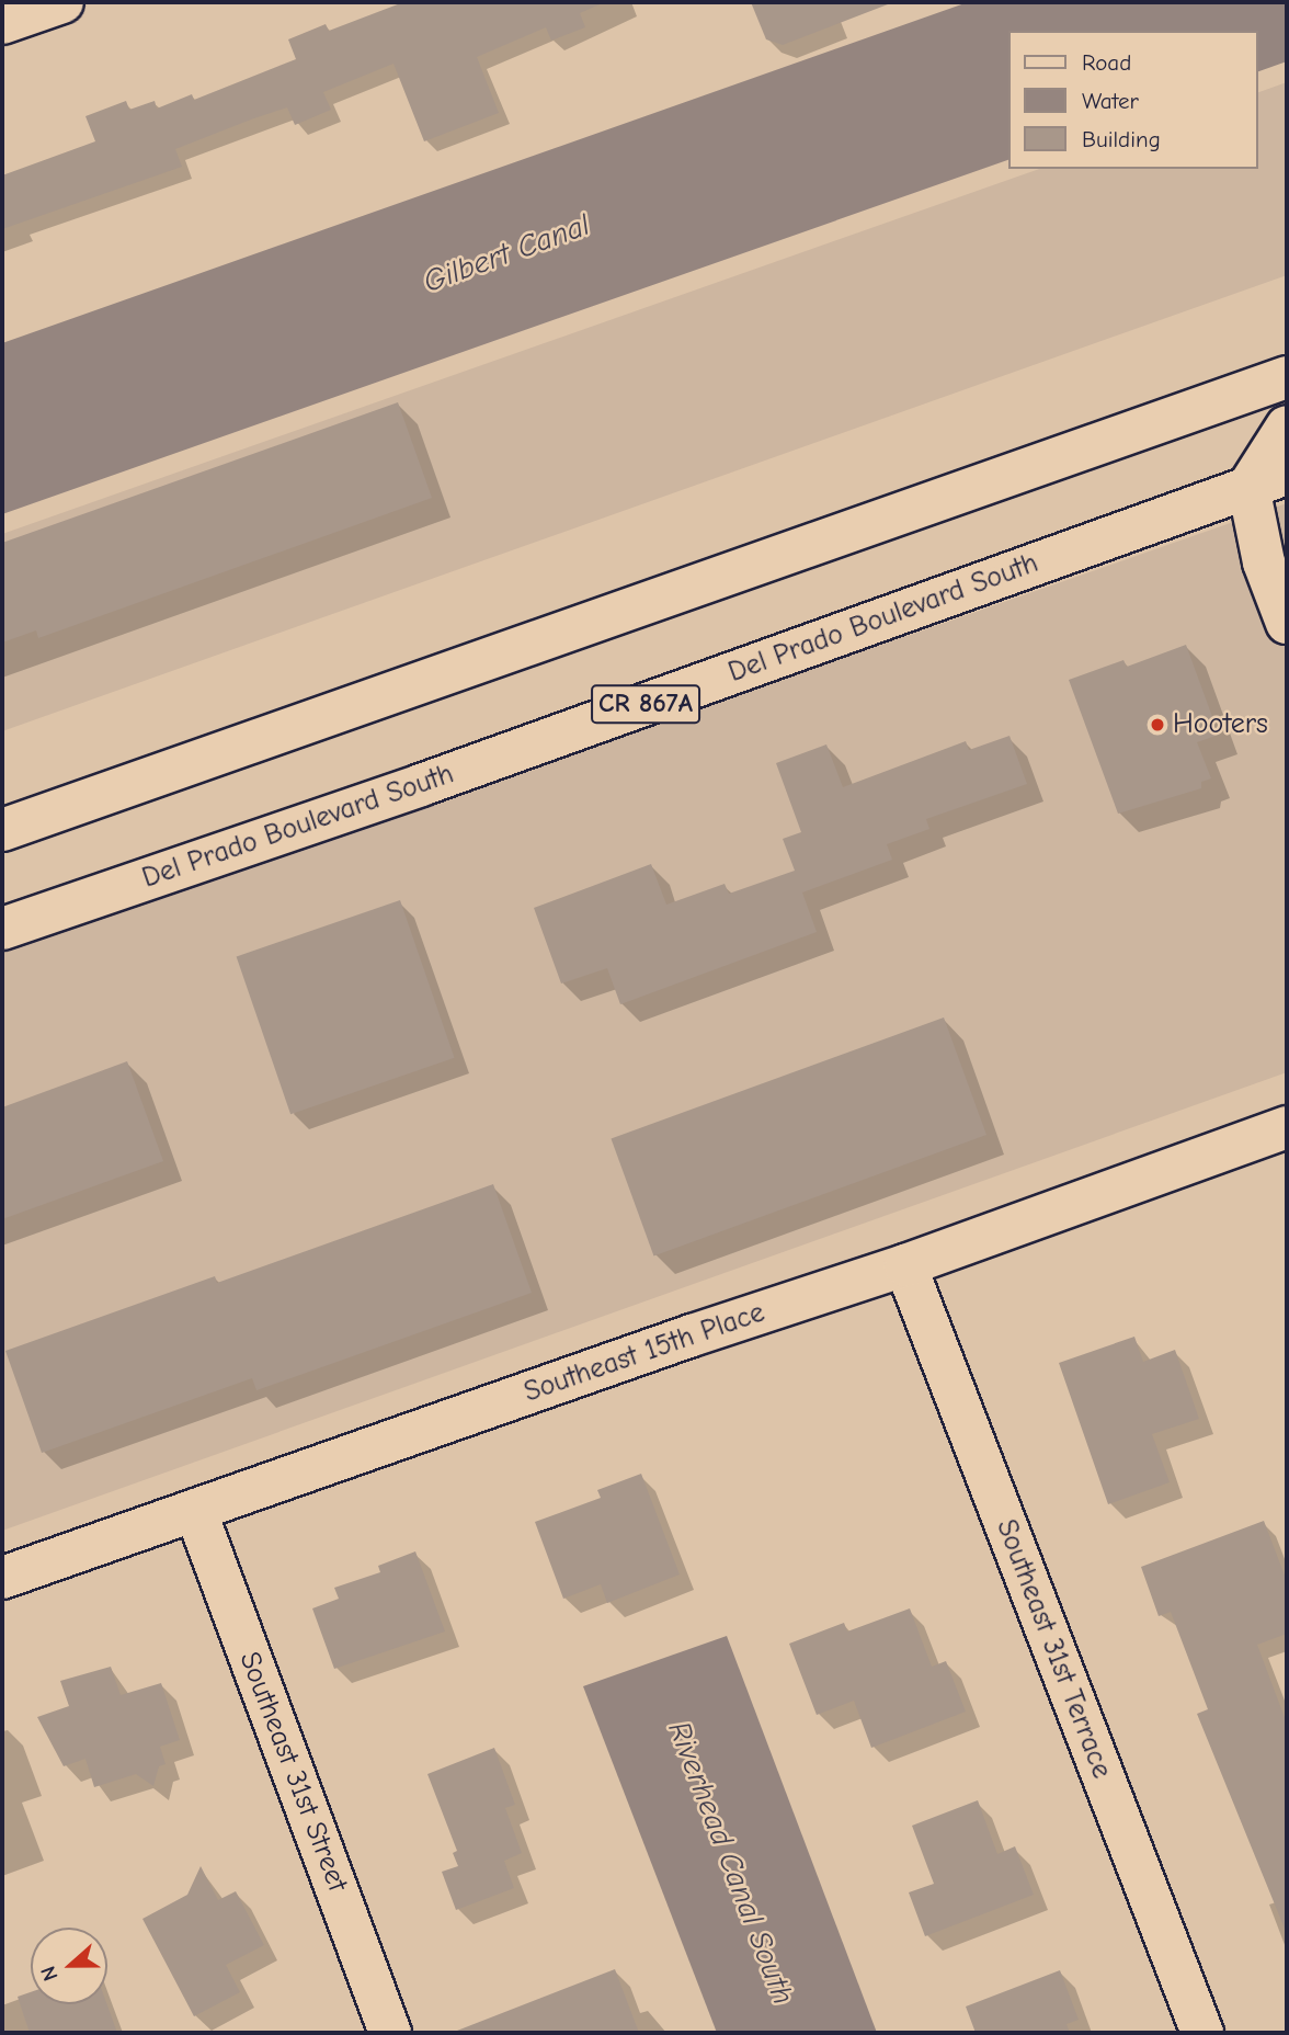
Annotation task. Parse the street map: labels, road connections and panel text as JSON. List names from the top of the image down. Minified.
{"streets":{"street":["Del Prado Boulevard South","CR 867A","Southeast 15th Place","Southeast 31st Terrace","Southeast 31st Street"]},"crossings":[["Southeast 15th Place","Southeast 31st Terrace"],["Southeast 15th Place","Southeast 31st Street"]],"water":["Gilbert Canal","Riverhead Canal South"],"places":["Hooters"],"legend":["Road","Water","Building"],"north":"left"}
